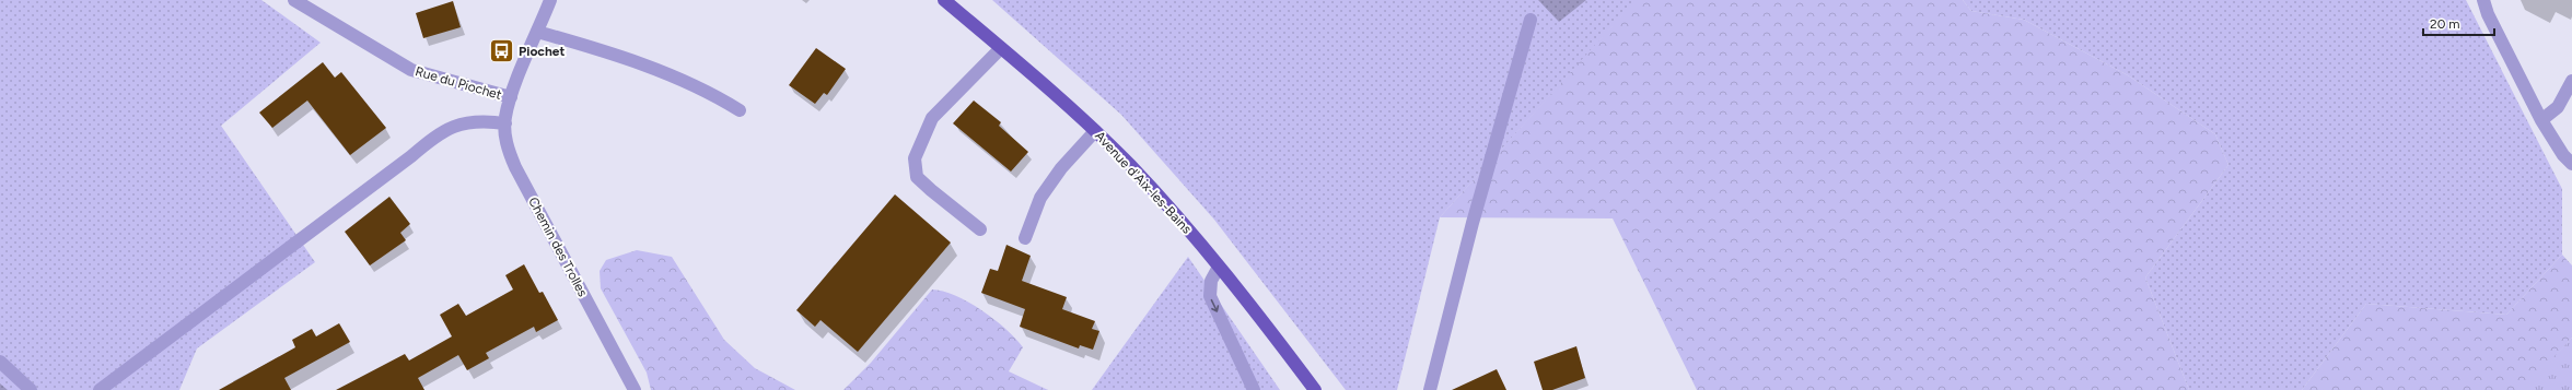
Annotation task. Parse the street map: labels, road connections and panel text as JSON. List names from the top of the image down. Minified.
{"streets":{"main road":["Avenue d'Aix-les-Bains"],"street":["Rue du Piochet","Chemin des Trolles"]},"crossings":[["Rue du Piochet","Chemin des Trolles"]],"places":{"bus stop":["Piochet"]},"scale_bar":"20 m"}
